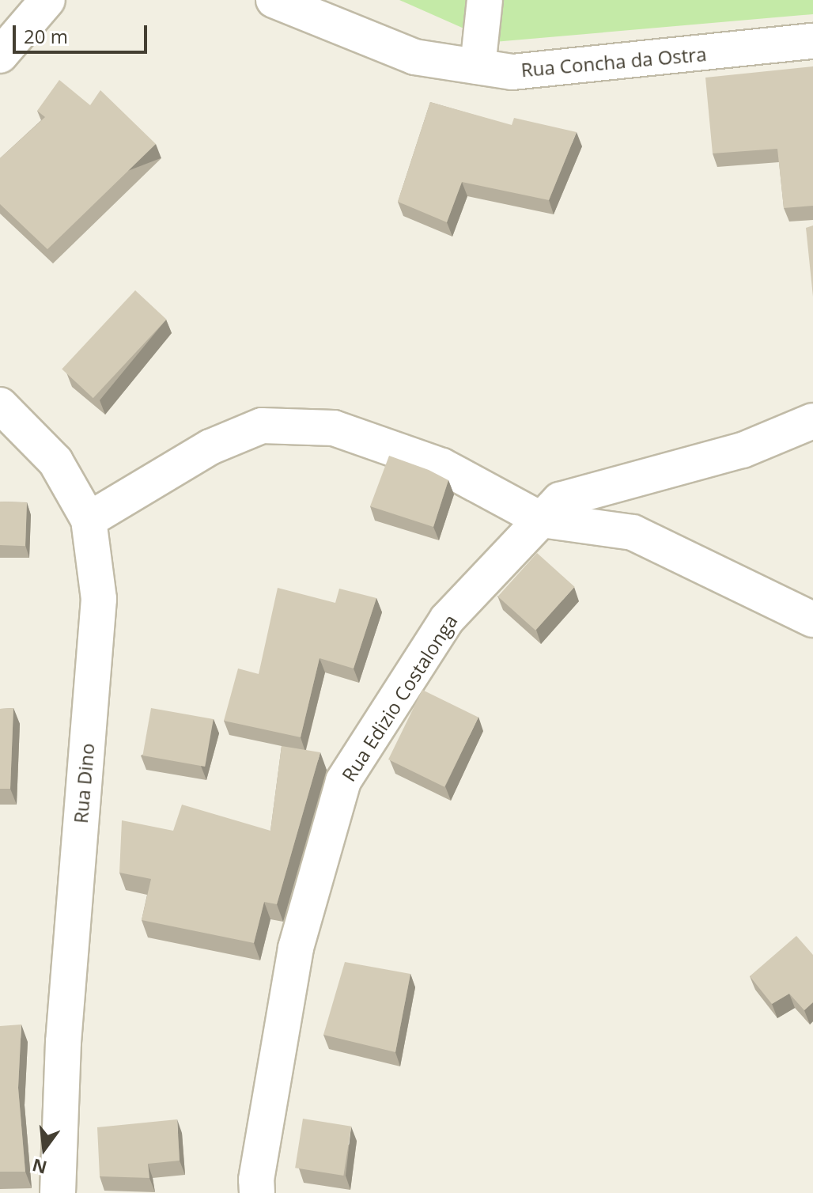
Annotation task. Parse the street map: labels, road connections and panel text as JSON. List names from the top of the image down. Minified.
{"streets":{"street":["Rua Concha da Ostra","Rua Edizio Costalonga","Rua Dino"]},"scale_bar":"20 m","north":"bottom"}
